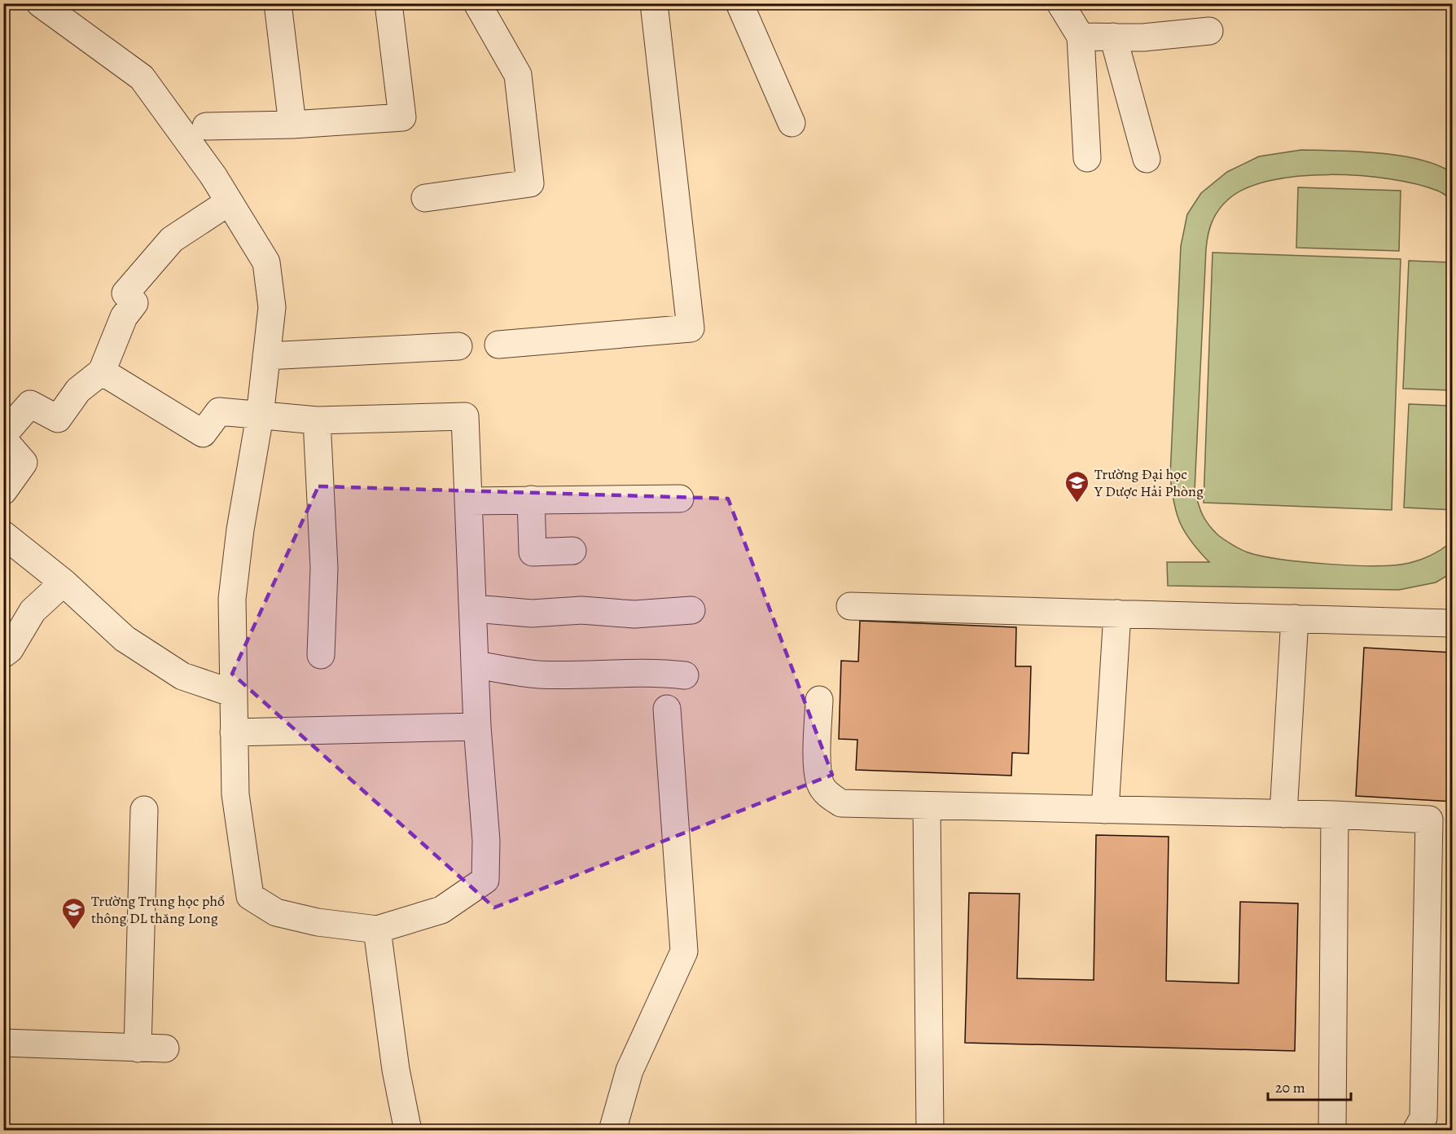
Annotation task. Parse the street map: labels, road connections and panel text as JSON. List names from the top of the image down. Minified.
{"places":{"school or university":["Trường Đại học Y Dược Hải Phòng","Trường Trung học phổ thông DL thăng Long"]},"scale_bar":"20 m"}
